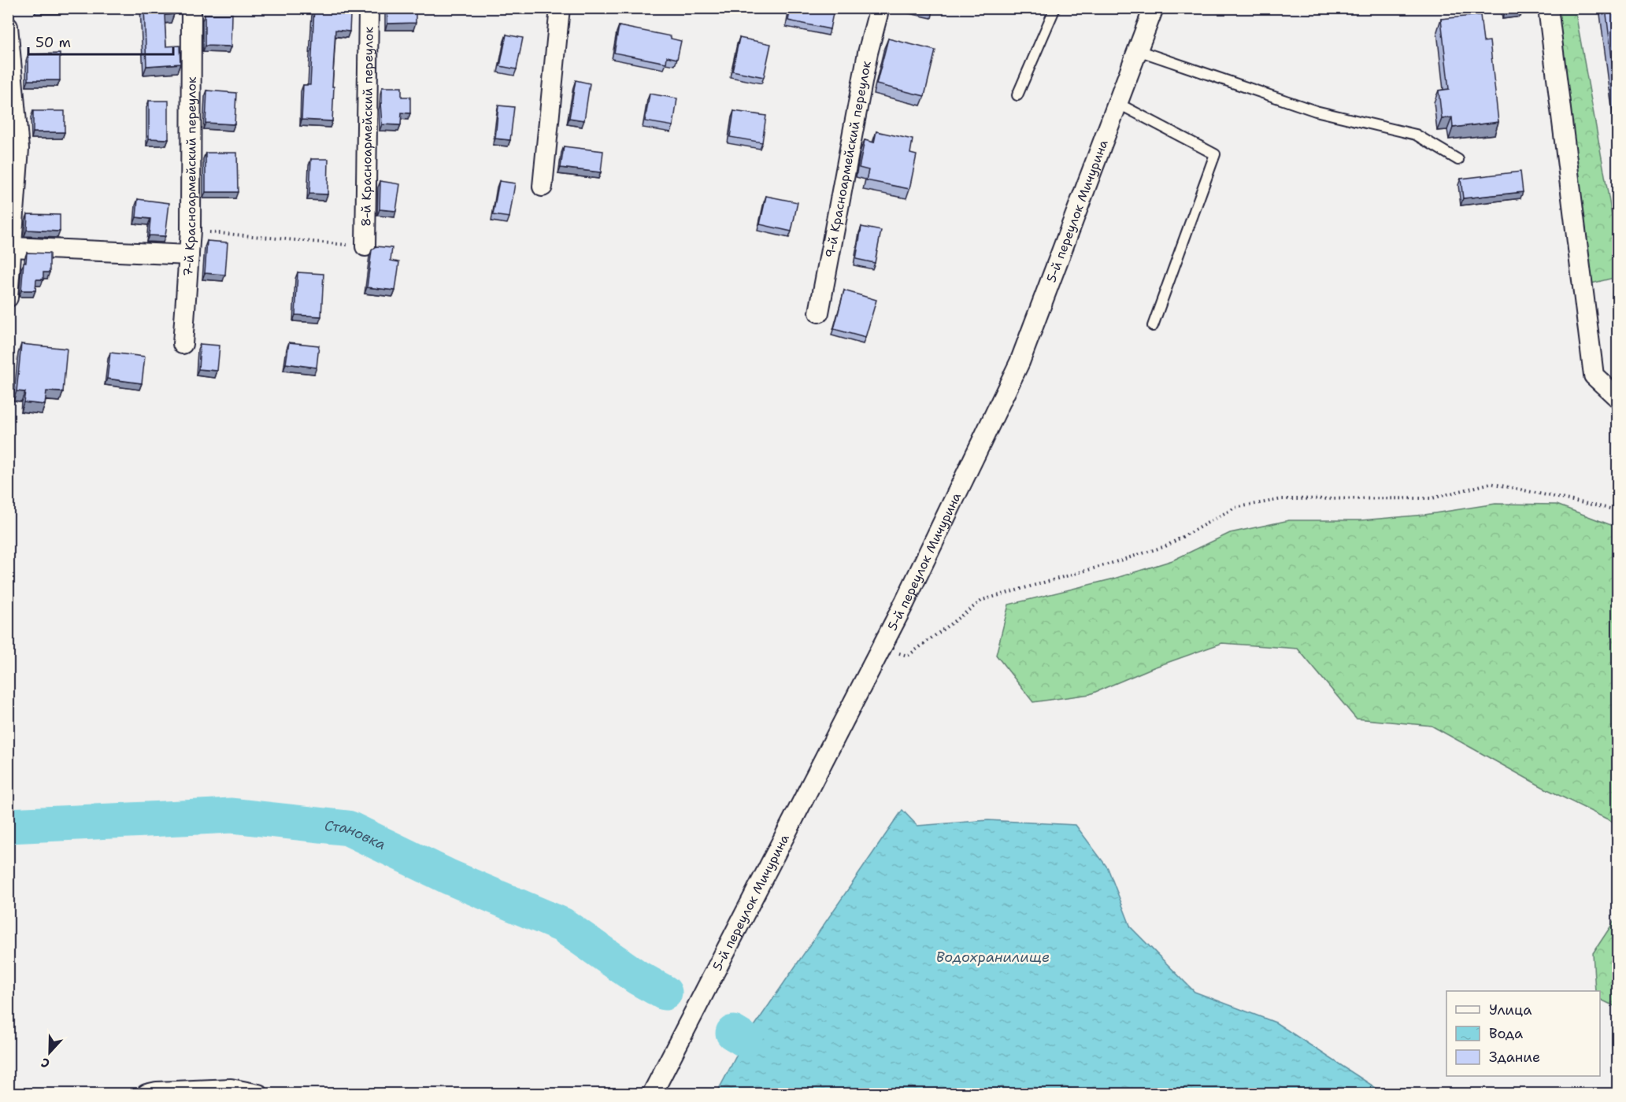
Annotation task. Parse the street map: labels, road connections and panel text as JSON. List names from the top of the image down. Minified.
{"streets":{"street":["8-й Красноармейский переулок","9-й Красноармейский переулок","7-й Красноармейский переулок","5-й переулок Мичурина"]},"water":["Становка","Водохранилище"],"legend":["Улица","Вода","Здание"],"scale_bar":"50 m","north":"bottom"}
